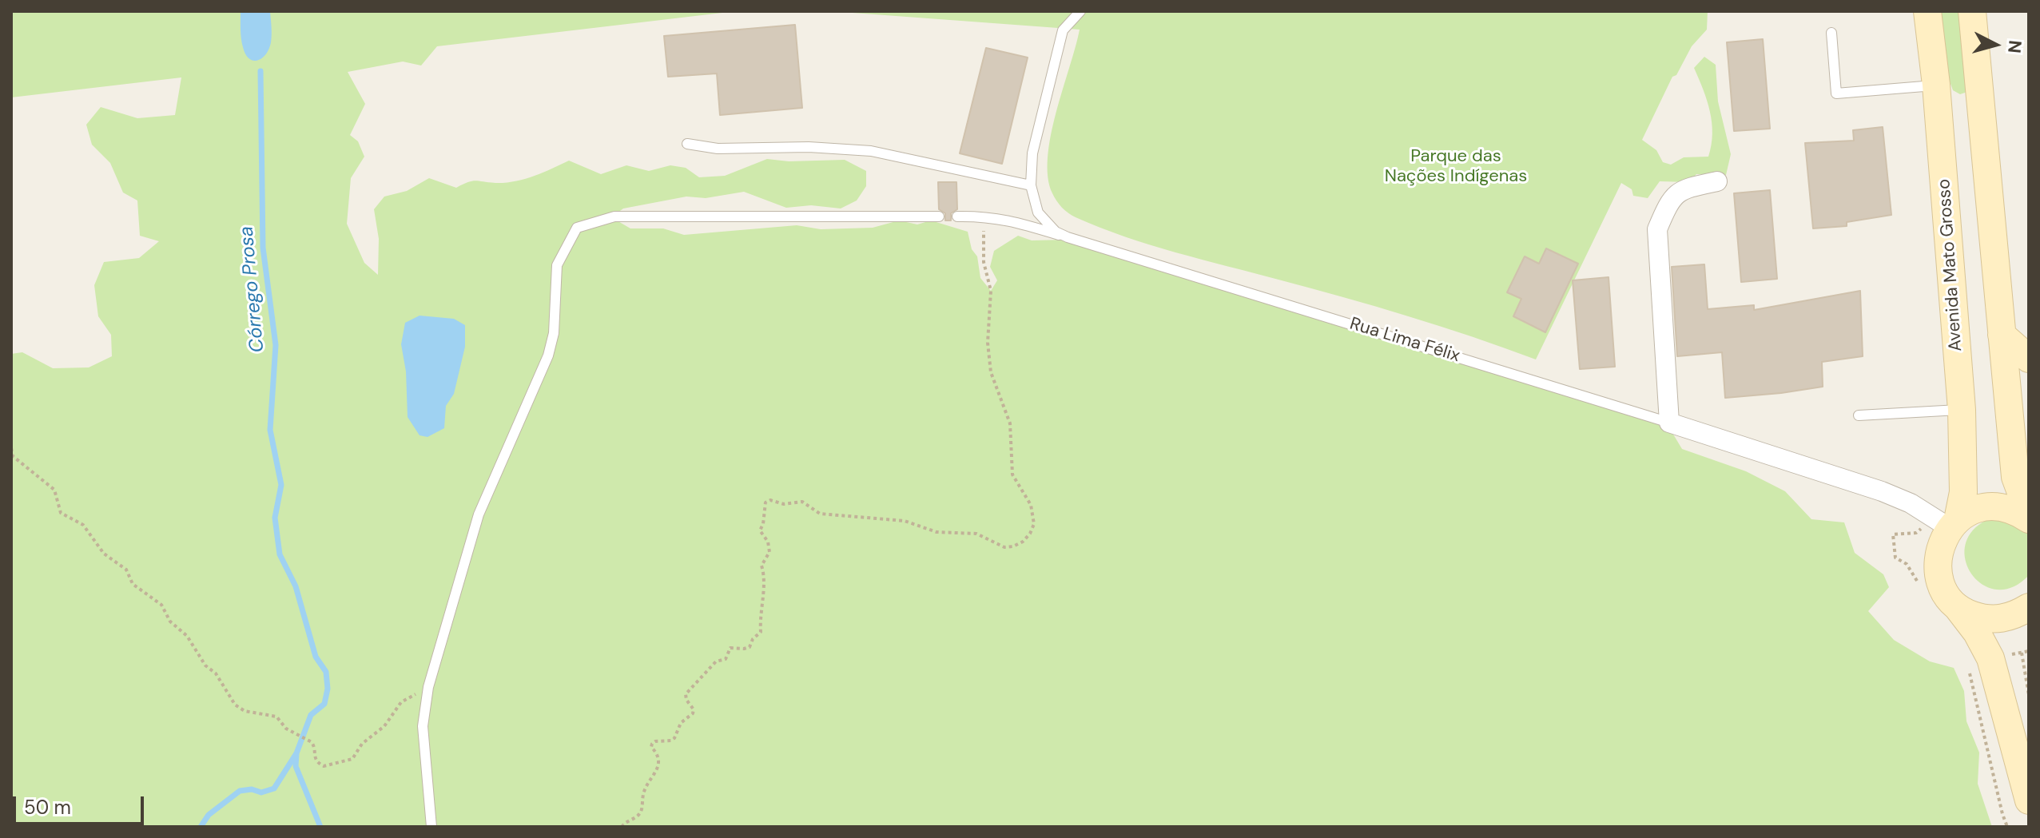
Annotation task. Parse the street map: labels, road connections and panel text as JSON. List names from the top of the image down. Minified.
{"streets":{"main road":["Avenida Mato Grosso"],"street":["Rua Lima Félix"]},"crossings":[["Avenida Mato Grosso","Rua Lima Félix"]],"water":["Córrego Prosa"],"parks":["Parque das Nações Indígenas"],"scale_bar":"50 m","north":"right"}
